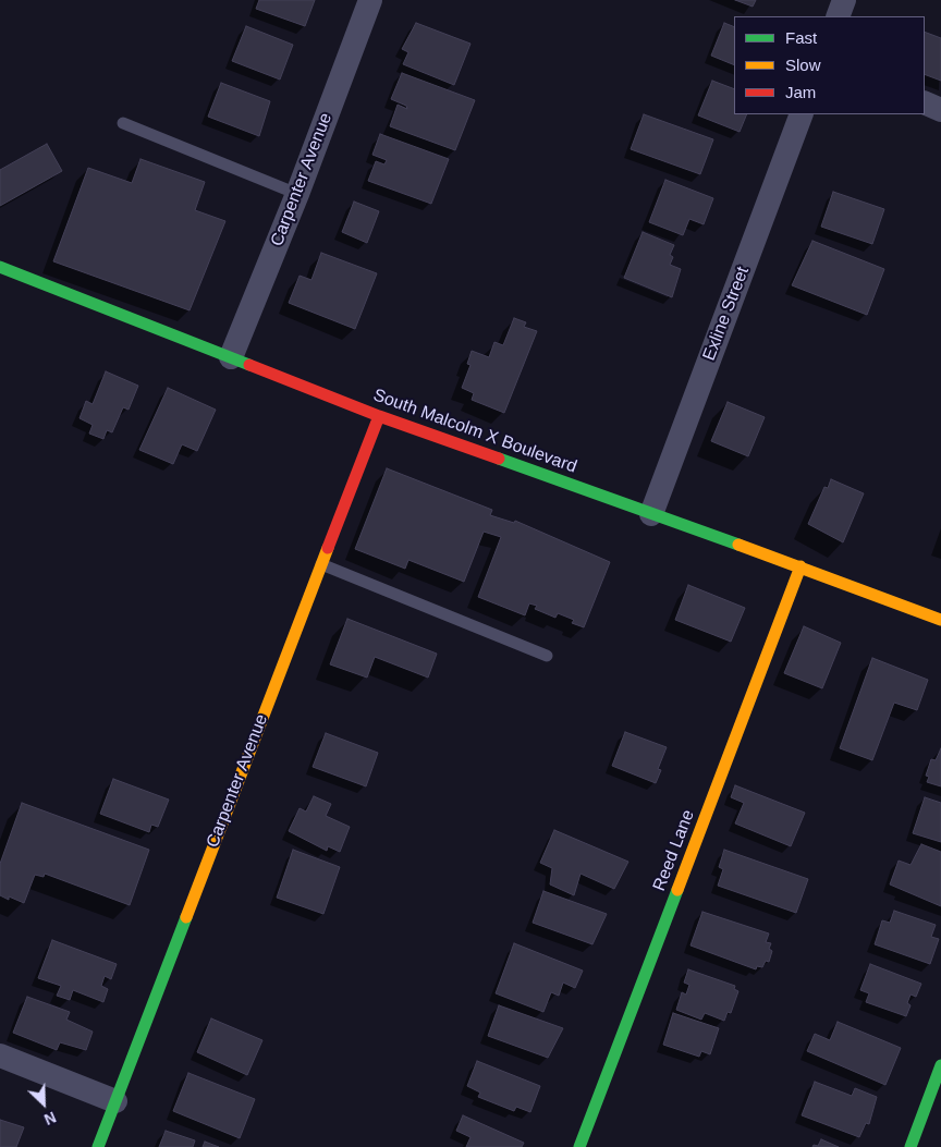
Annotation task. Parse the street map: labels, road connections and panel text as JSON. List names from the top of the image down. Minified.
{"streets":{"street":["Carpenter Avenue","Exline Street","South Malcolm X Boulevard","Reed Lane"]},"crossings":[["Carpenter Avenue","South Malcolm X Boulevard"],["Exline Street","South Malcolm X Boulevard"],["South Malcolm X Boulevard","Reed Lane"]],"legend":["Fast","Slow","Jam"],"north":"bottom right"}
